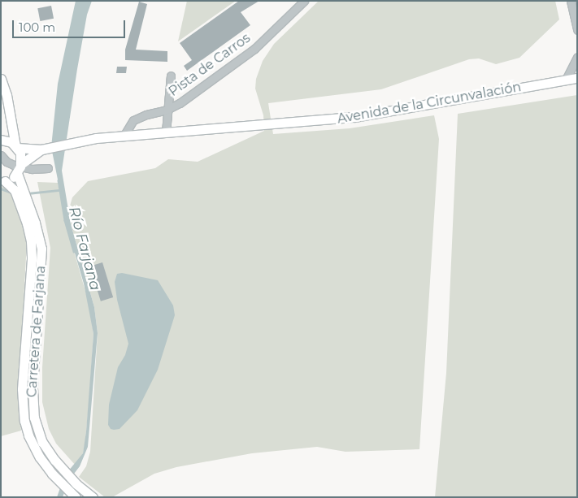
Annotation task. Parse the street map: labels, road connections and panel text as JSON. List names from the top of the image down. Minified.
{"streets":{"main road":["Avenida de la Circunvalación","Carretera de Farjana"],"street":["Pista de Carros"]},"crossings":[["Pista de Carros","Avenida de la Circunvalación"]],"water":["Río Farjana"],"scale_bar":"100 m"}
